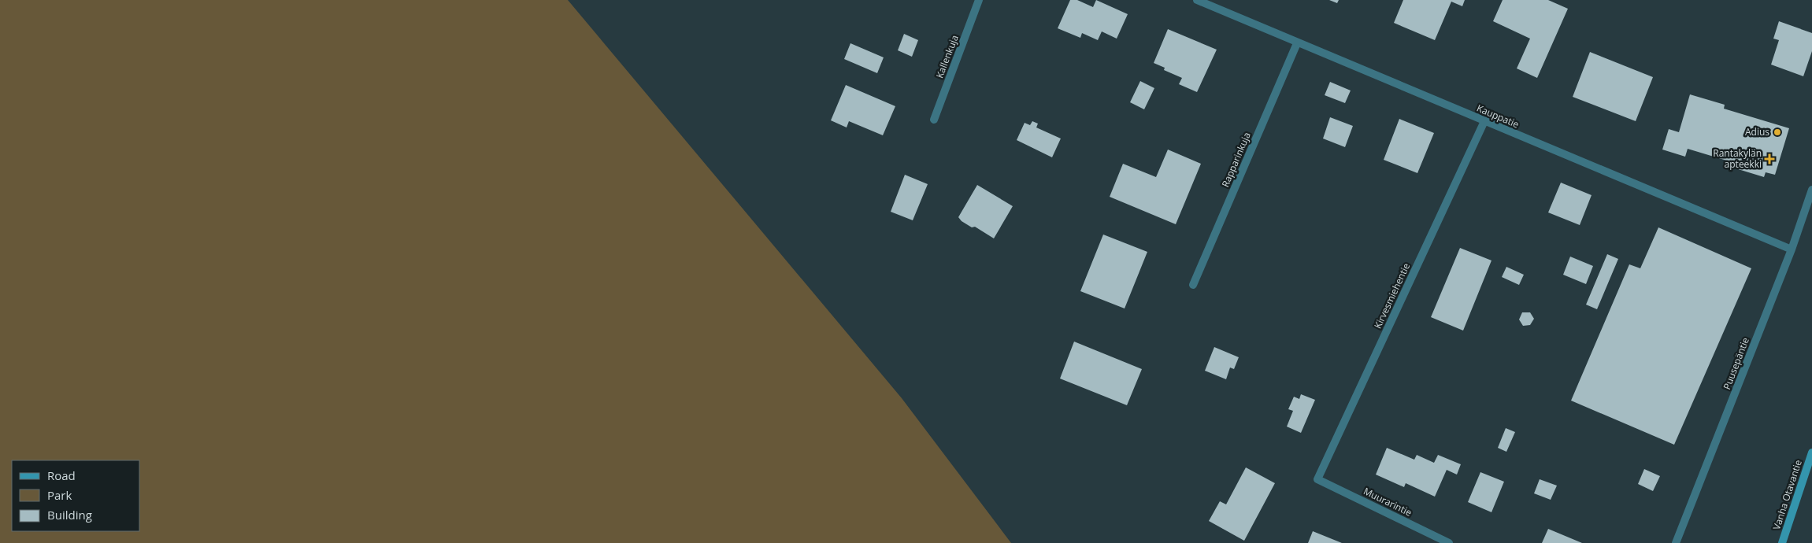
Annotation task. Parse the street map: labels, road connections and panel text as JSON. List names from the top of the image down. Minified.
{"streets":{"main road":["Vanha Otavantie"],"street":["Kallenkuja","Kauppatie","Rapparinkuja","Kirvesmiehentie","Puusepäntie","Muurarintie"]},"crossings":[["Kauppatie","Rapparinkuja"],["Kauppatie","Kirvesmiehentie"],["Kauppatie","Puusepäntie"],["Kirvesmiehentie","Muurarintie"]],"places":{"other":["Adius"],"health":["Rantakylän apteekki"]},"legend":["Road","Park","Building"]}
